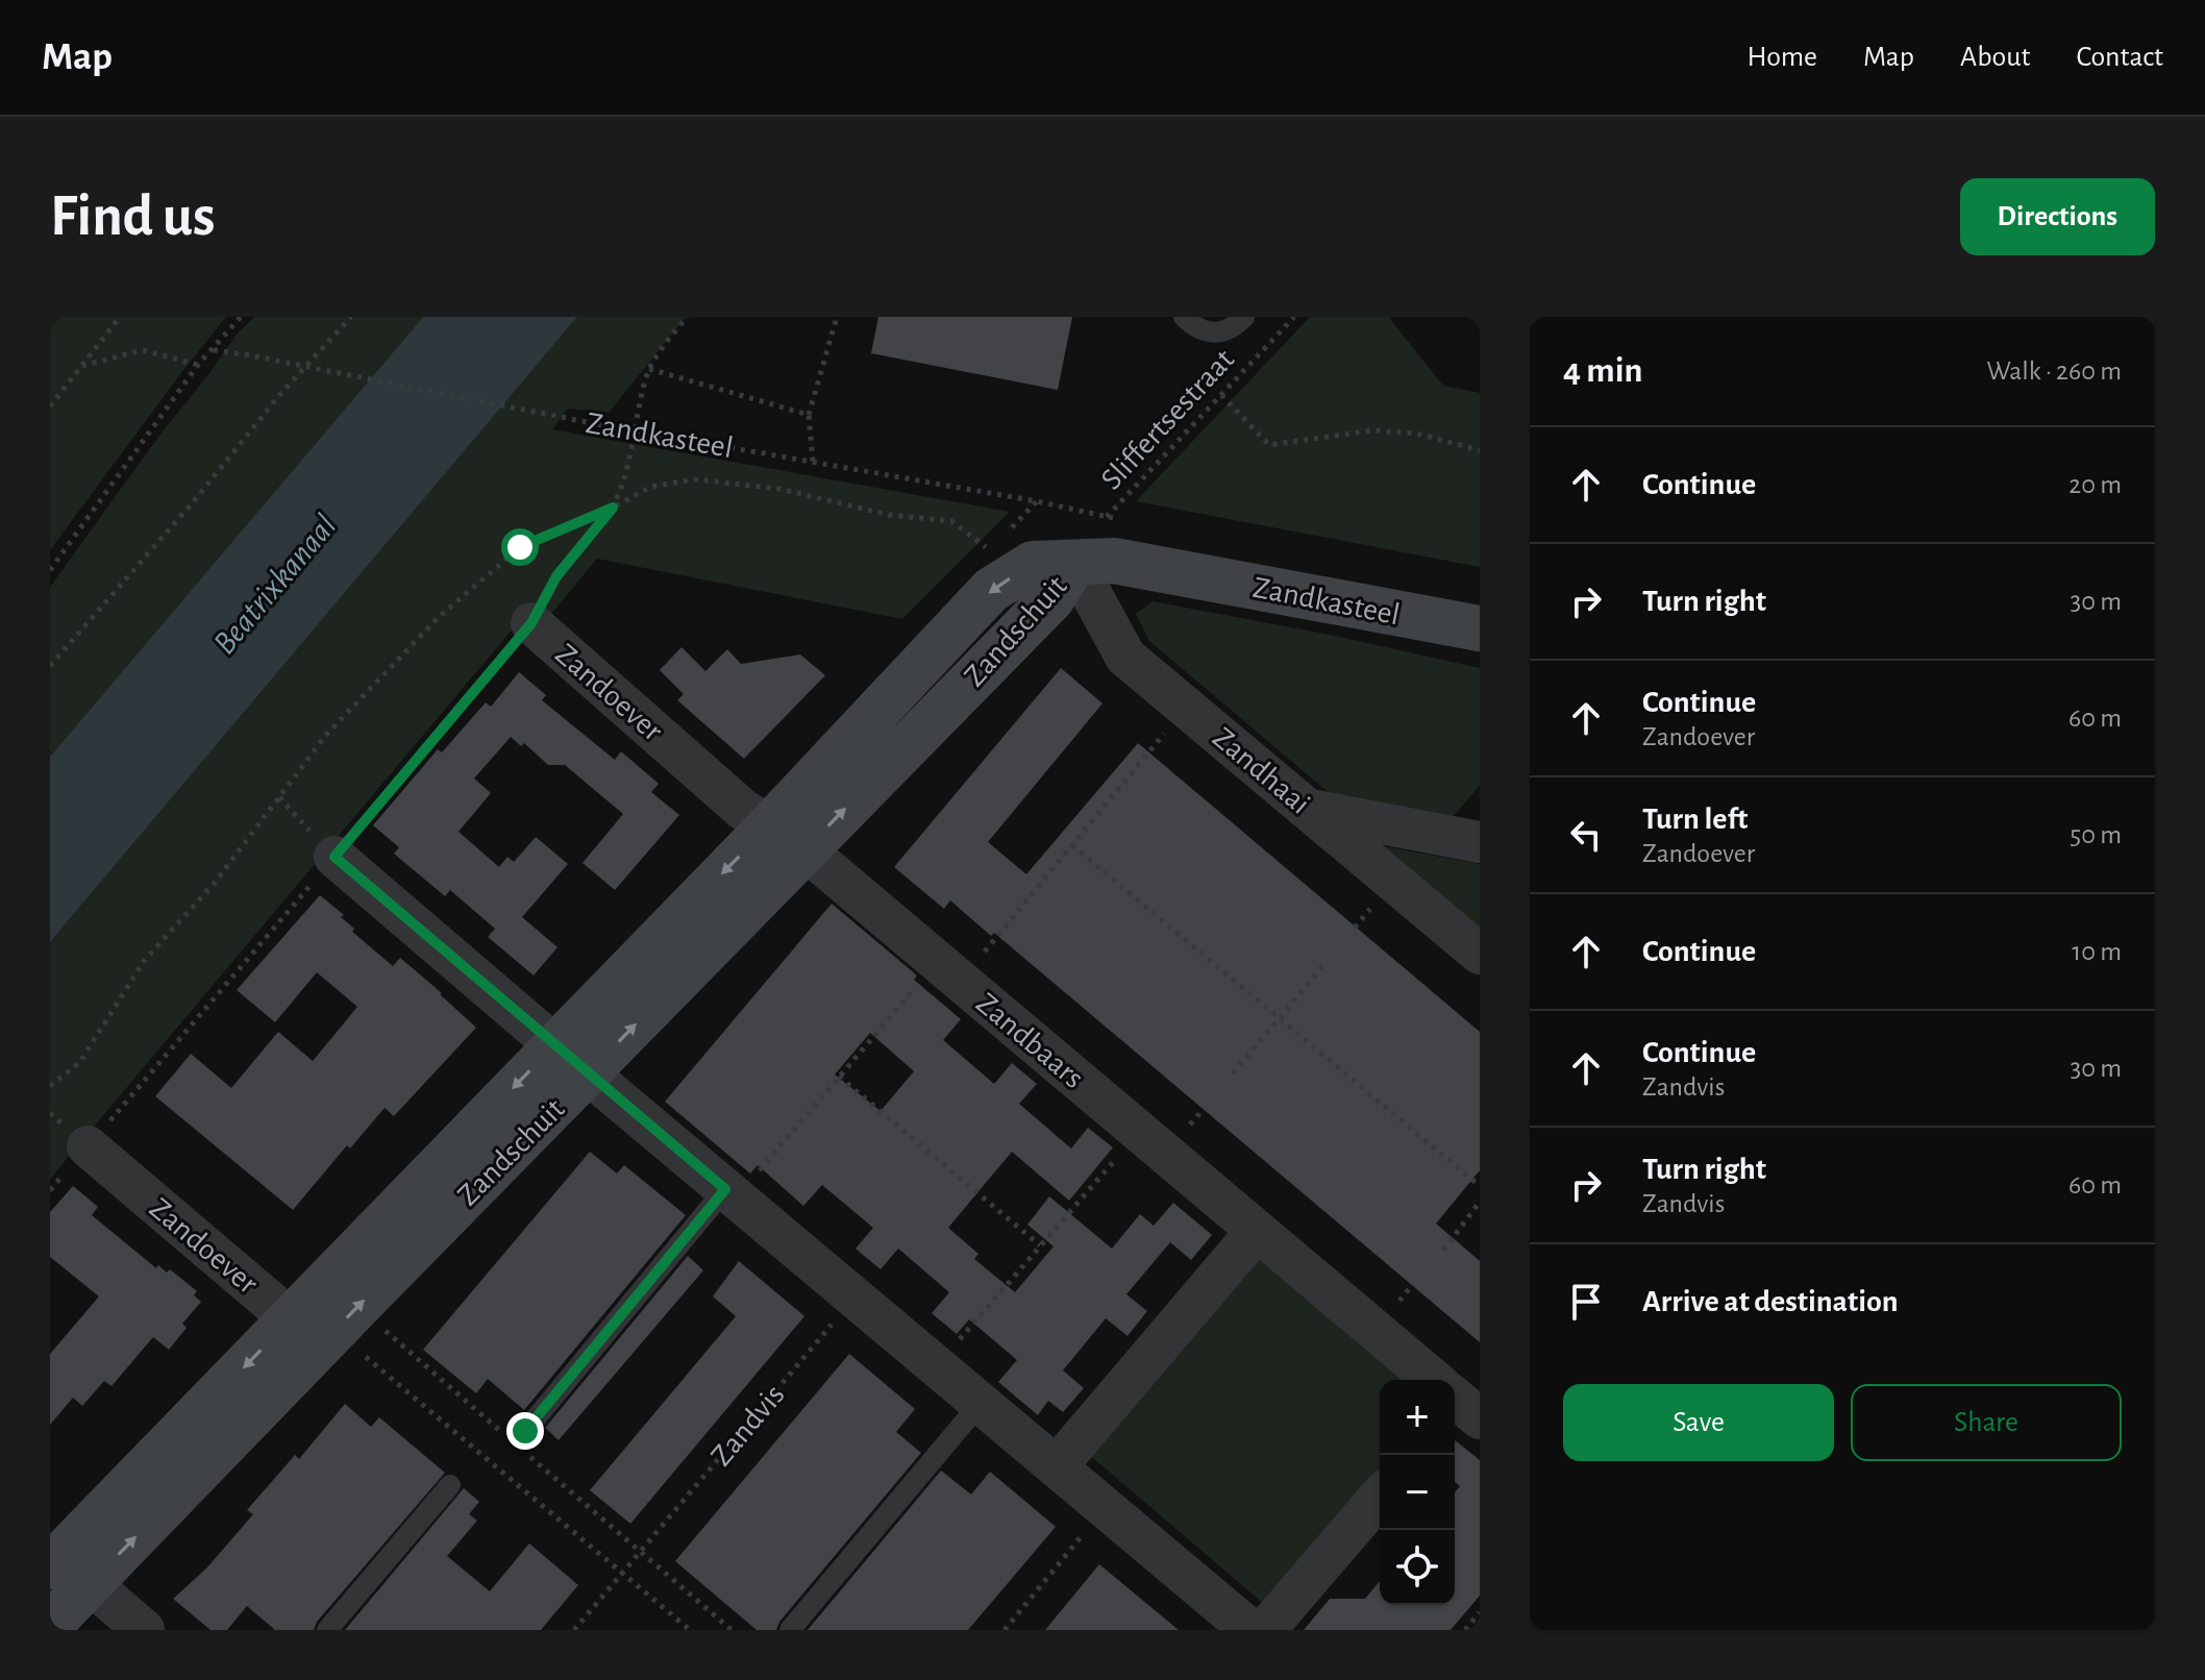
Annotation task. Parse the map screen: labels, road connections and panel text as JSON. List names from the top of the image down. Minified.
{"streets":{"street":["Zandkasteel","Zandschuit","Zandoever","Zandhaai","Zandbaars"],"path":["Sliffertsestraat","Zandvis"]},"crossings":[["Sliffertsestraat","Zandkasteel"],["Zandkasteel","Zandschuit"],["Zandkasteel","Zandhaai"],["Zandschuit","Zandoever"],["Zandschuit","Zandhaai"],["Zandschuit","Zandbaars"],["Zandoever","Zandbaars"]],"water":["Beatrixkanaal"],"page":{"header":"Map","nav":["Home","Map","About","Contact"],"buttons":["Directions",["Save","Share"]],"title":"Find us","heading":["4 min","Walk · 260 m"],"list":[["Continue","20 m"],["Turn right","30 m"],["Continue","Zandoever","60 m"],["Turn left","Zandoever","50 m"],["Continue","10 m"],["Continue","Zandvis","30 m"],["Turn right","Zandvis","60 m"],"Arrive at destination"],"map_buttons":["+","−"]}}
